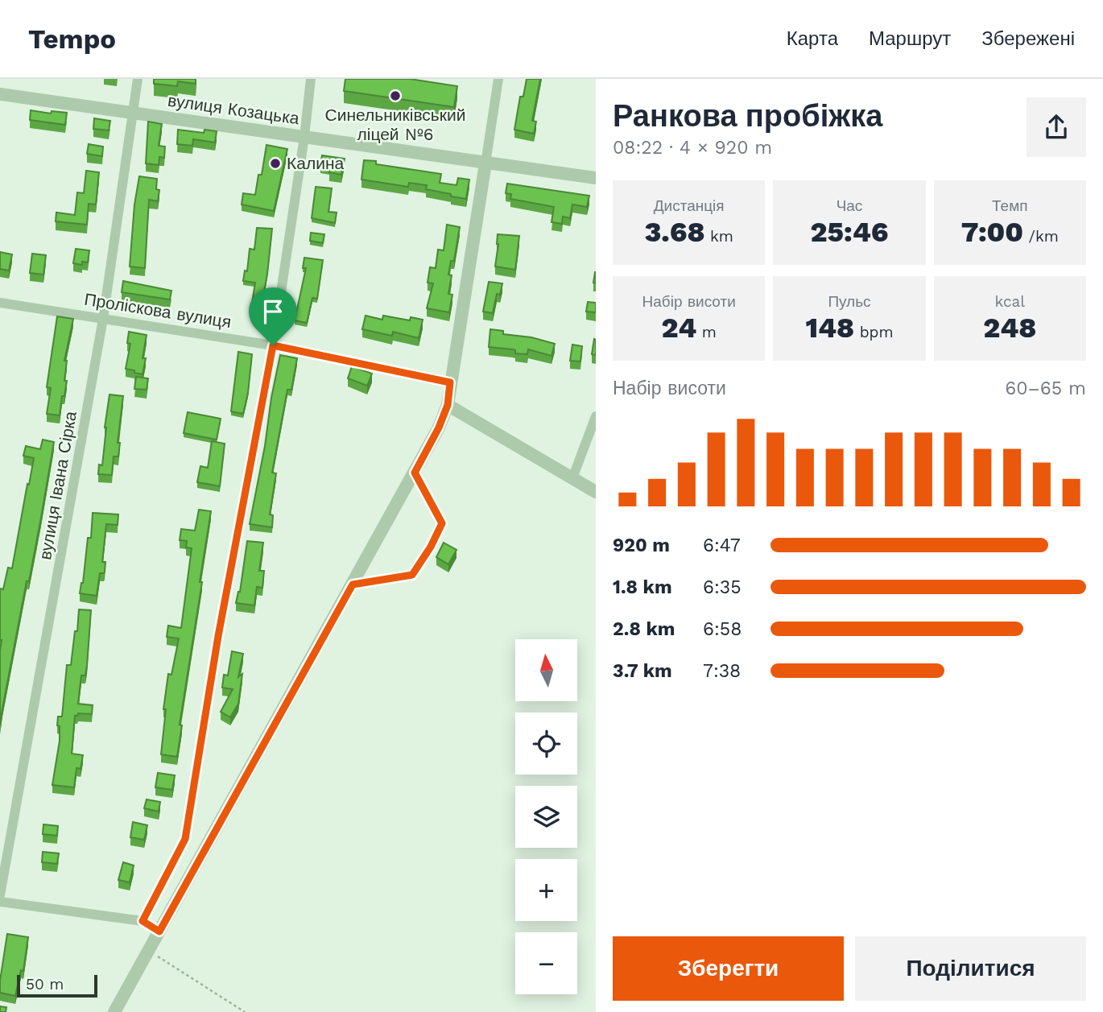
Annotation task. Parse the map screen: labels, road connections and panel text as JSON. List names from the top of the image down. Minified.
{"streets":{"street":["вулиця Козацька","Проліскова вулиця","вулиця Івана Сірка"]},"crossings":[["вулиця Козацька","вулиця Івана Сірка"],["Проліскова вулиця","вулиця Івана Сірка"]],"places":["Синельниківський ліцей №6","Калина"],"scale_bar":"50 m","north":"top","page":{"header":"Tempo","nav":["Карта","Маршрут","Збережені"],"heading":["Ранкова пробіжка","08:22 · 4 × 920 m"],"stats":[["Дистанція","3.68 km"],["Час","25:46"],["Темп","7:00 /km"],["Набір висоти","24 m"],["Пульс","148 bpm"],["kcal","248"]],"chart":["Набір висоти","60–65 m"],"list":[{"name":"920 m","note":"6:47"},{"name":"1.8 km","note":"6:35"},{"name":"2.8 km","note":"6:58"},{"name":"3.7 km","note":"7:38"}],"map_buttons":["+","−"],"buttons":["Зберегти","Поділитися"],"scale":"50 m"}}
